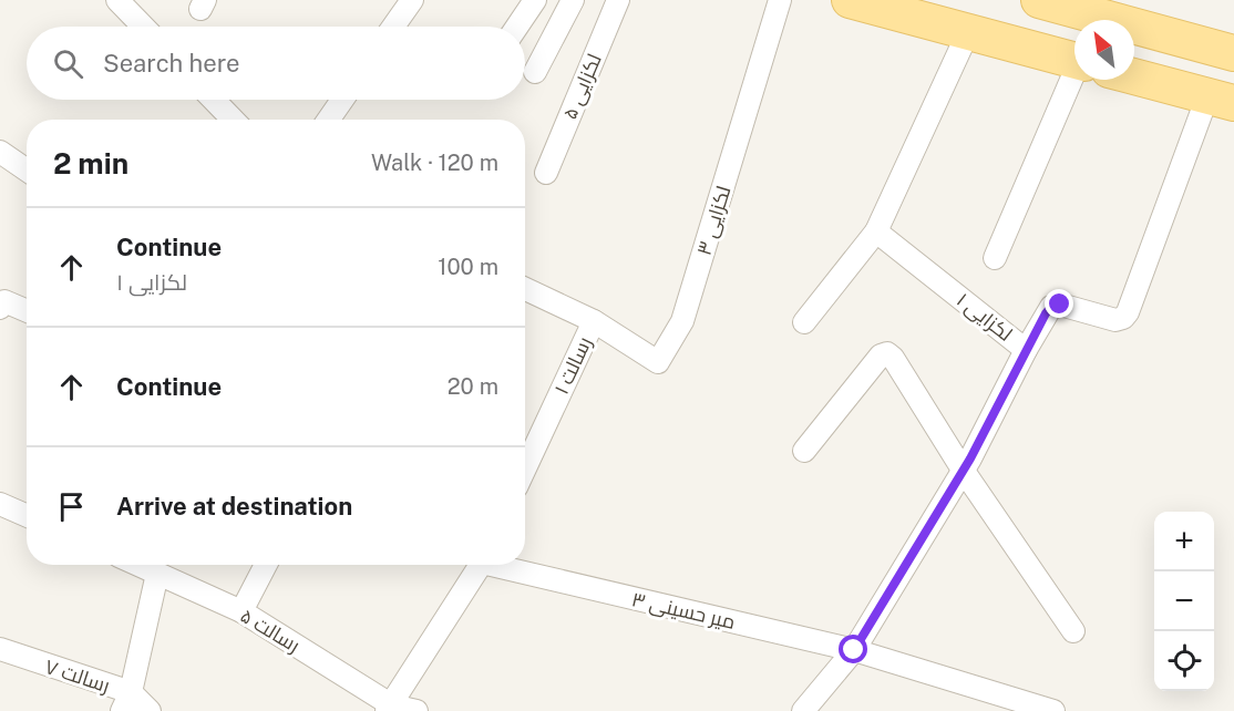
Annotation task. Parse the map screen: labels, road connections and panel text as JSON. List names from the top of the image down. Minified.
{"streets":{"street":["لکزایی ۵","لکزایی ۳","لکزایی ۱","رسالت ۱","میر حسینی ۳","رسالت ۵","رسالت ۷"]},"crossings":[["لکزایی ۳","رسالت ۱"],["لکزایی ۱","میر حسینی ۳"],["میر حسینی ۳","رسالت ۵"]],"north":"top left","page":{"search":"Search here","heading":["2 min","Walk · 120 m"],"list":[["Continue","لکزایی ۱","100 m"],["Continue","20 m"],"Arrive at destination"],"map_buttons":["+","−"]}}
